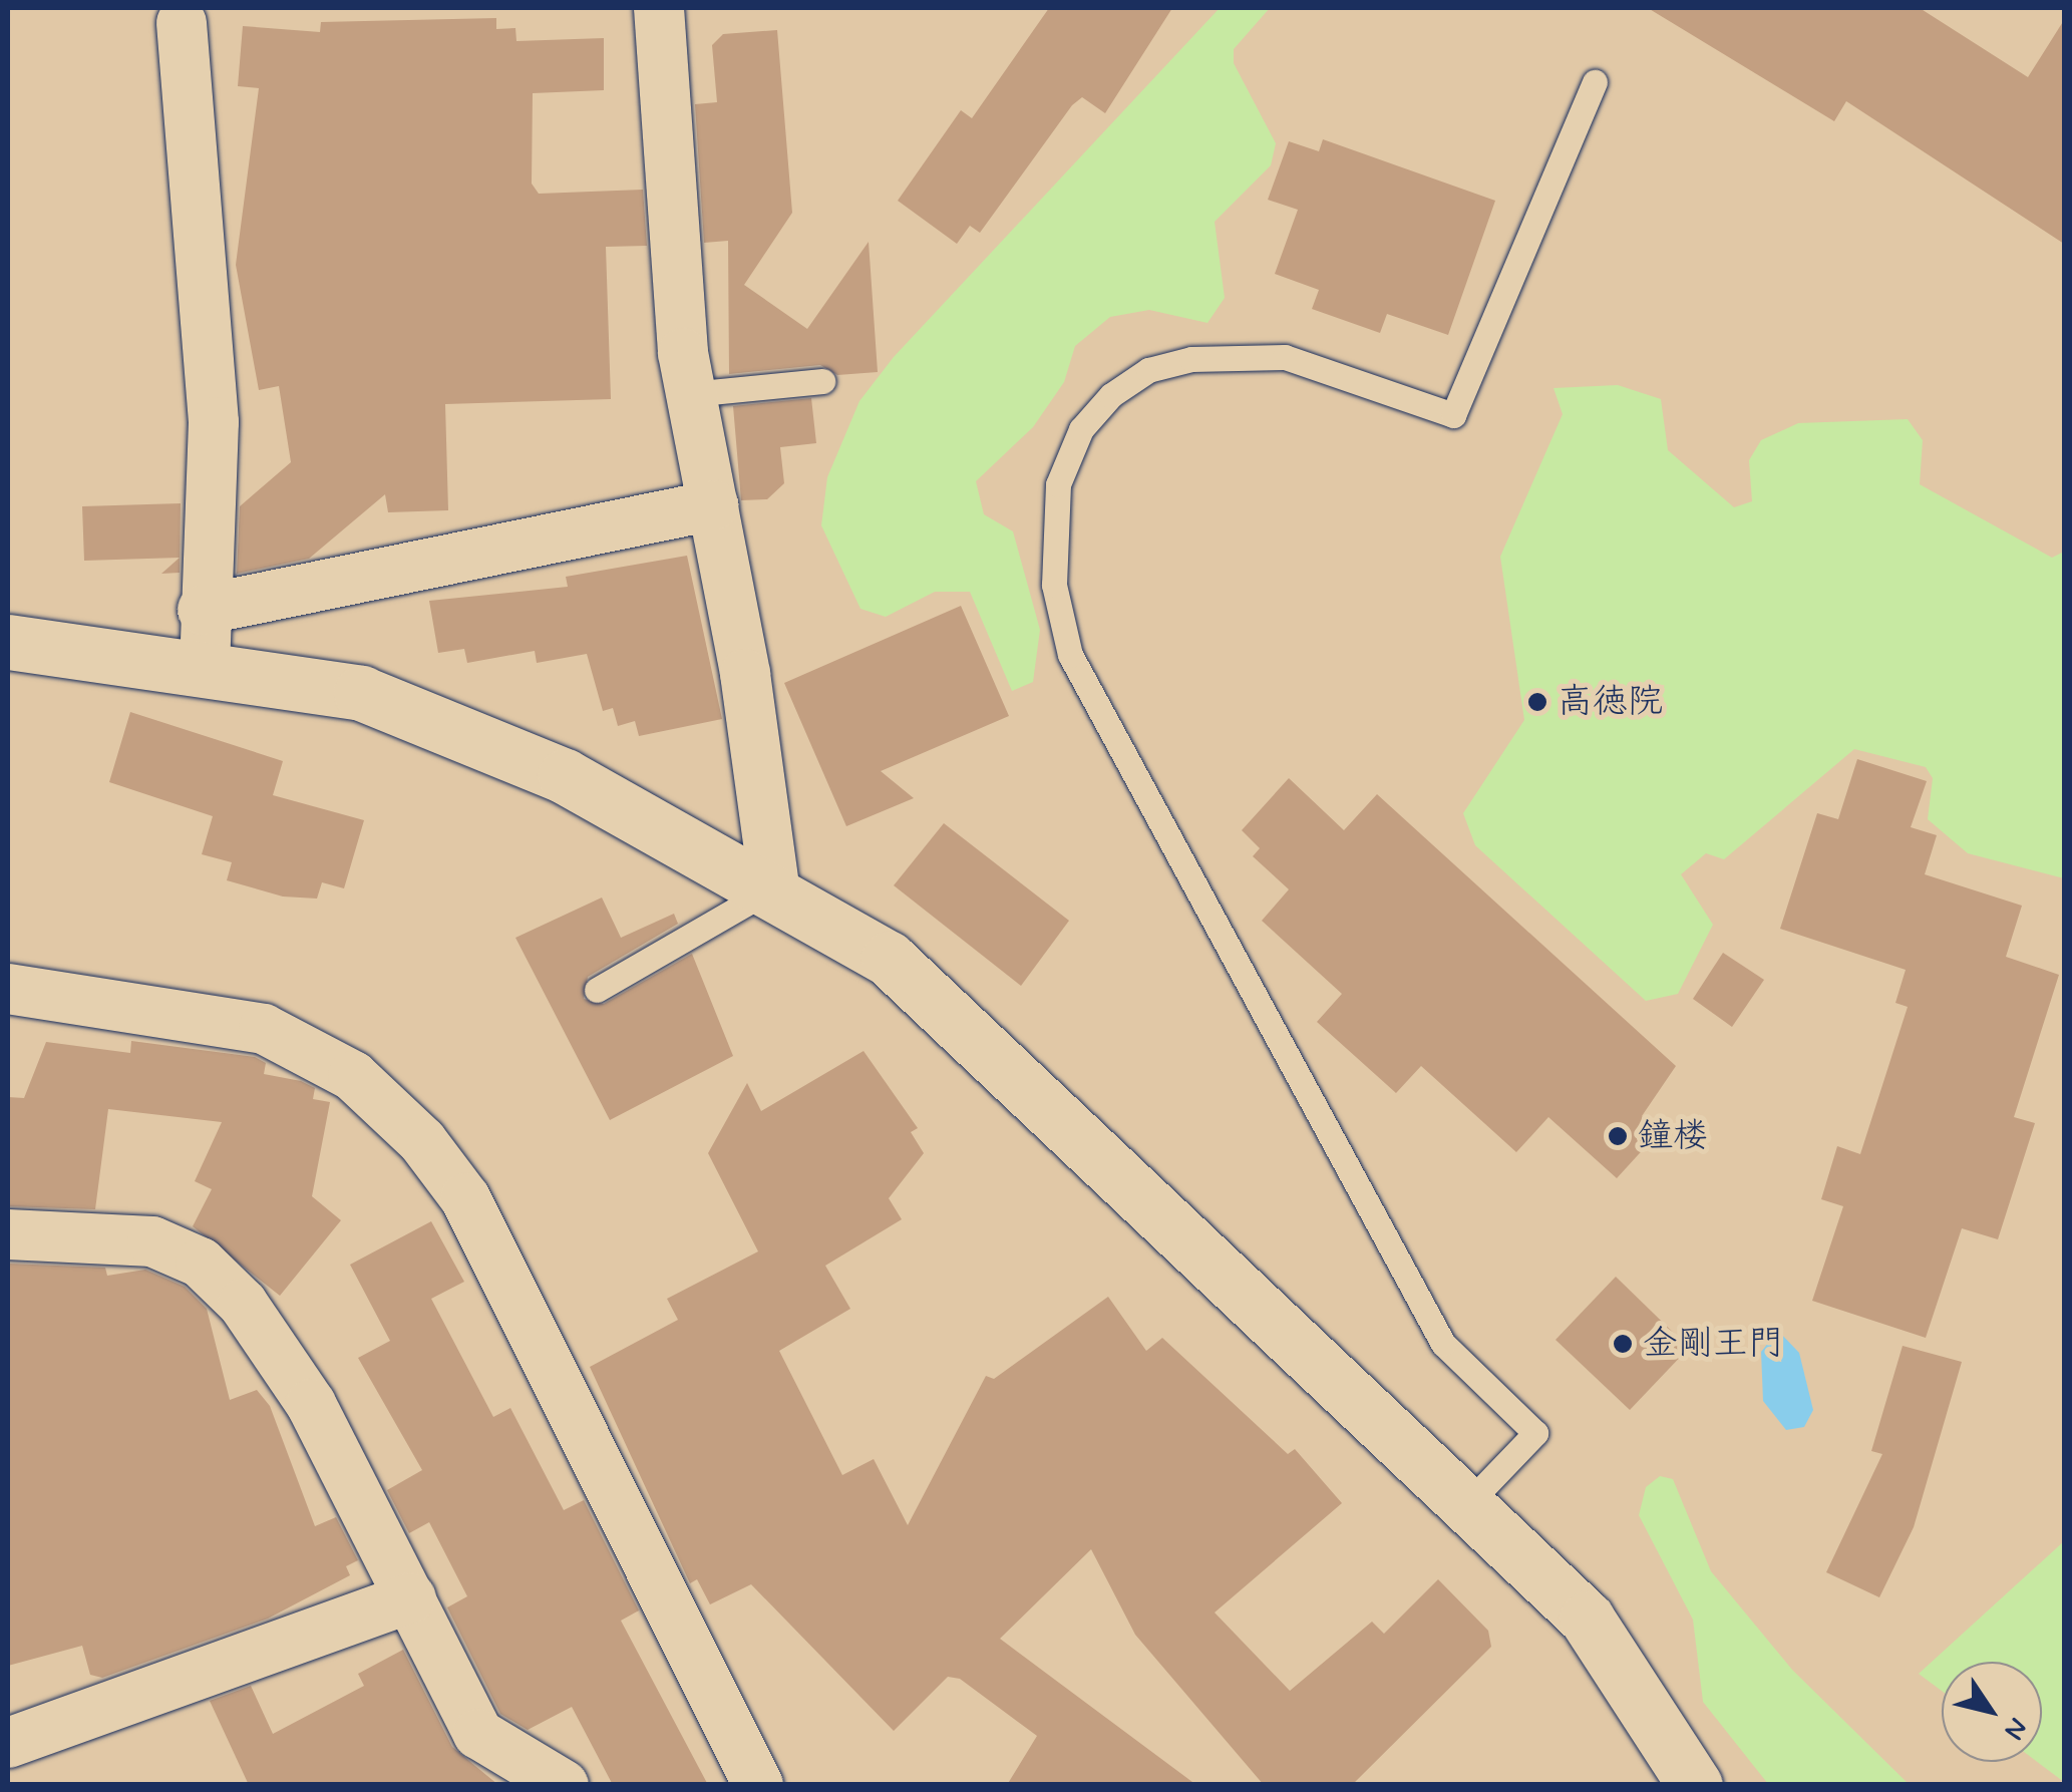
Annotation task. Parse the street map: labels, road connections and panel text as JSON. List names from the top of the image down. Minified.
{"places":["高徳院","鐘楼","金剛王門"],"north":"bottom right"}
